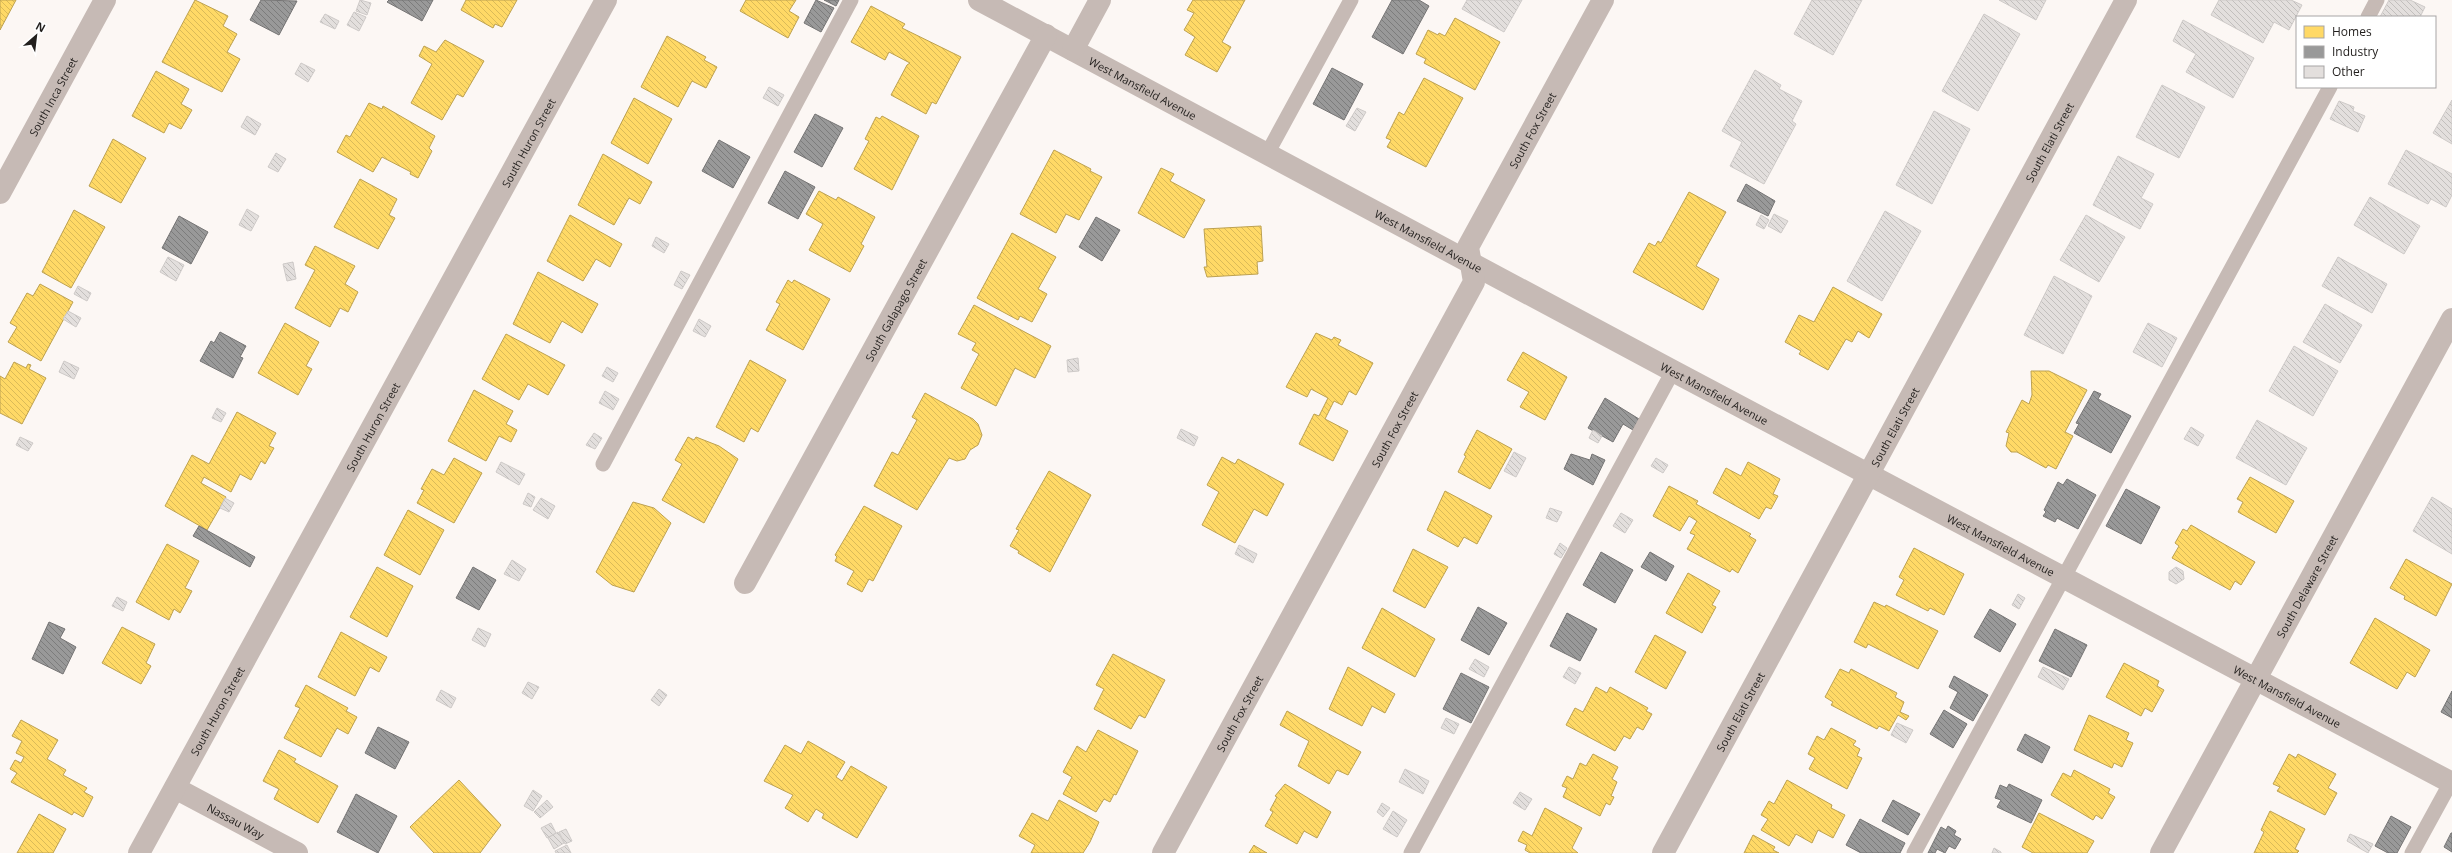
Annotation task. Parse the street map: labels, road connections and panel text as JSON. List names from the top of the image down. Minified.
{"streets":{"street":["West Mansfield Avenue","South Inca Street","South Fox Street","South Huron Street","South Elati Street","South Galapago Street","South Delaware Street","Nassau Way"]},"crossings":[["West Mansfield Avenue","South Fox Street"],["West Mansfield Avenue","South Elati Street"],["West Mansfield Avenue","South Galapago Street"],["West Mansfield Avenue","South Delaware Street"],["South Huron Street","Nassau Way"]],"legend":["Homes","Industry","Other"],"north":"top right"}
